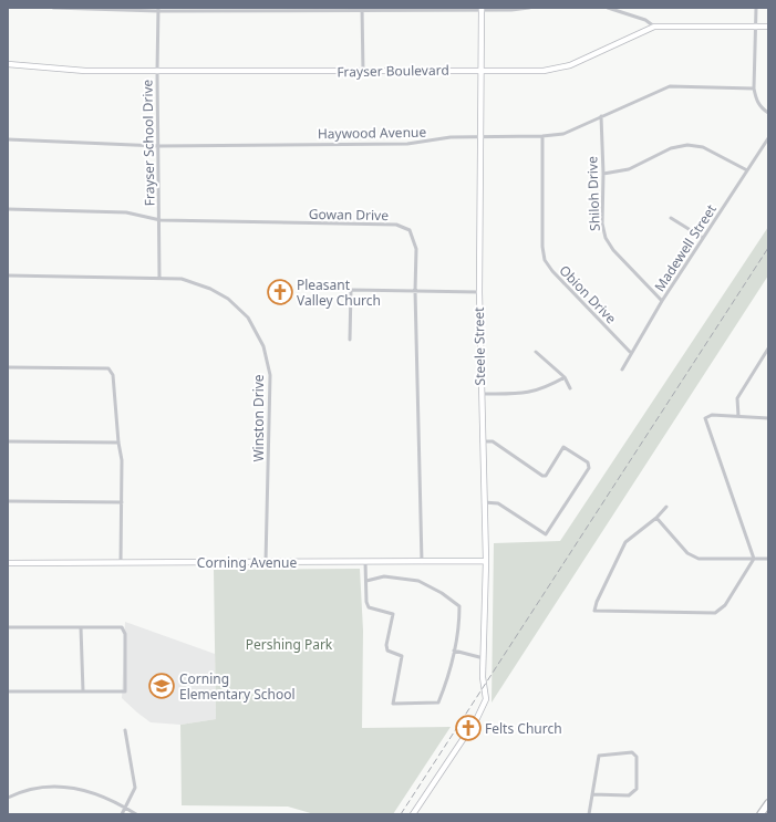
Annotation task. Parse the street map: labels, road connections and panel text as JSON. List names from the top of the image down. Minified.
{"streets":{"street":["Frayser Boulevard","Haywood Avenue","Frayser School Drive","Shiloh Drive","Gowan Drive","Madewell Street","Obion Drive","Steele Street","Winston Drive","Corning Avenue"]},"crossings":[["Frayser Boulevard","Frayser School Drive"],["Frayser Boulevard","Steele Street"],["Haywood Avenue","Frayser School Drive"],["Haywood Avenue","Shiloh Drive"],["Haywood Avenue","Obion Drive"],["Haywood Avenue","Steele Street"],["Frayser School Drive","Gowan Drive"],["Frayser School Drive","Winston Drive"],["Shiloh Drive","Madewell Street"],["Gowan Drive","Corning Avenue"],["Madewell Street","Obion Drive"],["Steele Street","Corning Avenue"],["Winston Drive","Corning Avenue"]],"parks":["Pershing Park"],"places":{"church":["Pleasant Valley Church","Felts Church"],"school or university":["Corning Elementary School"]}}
